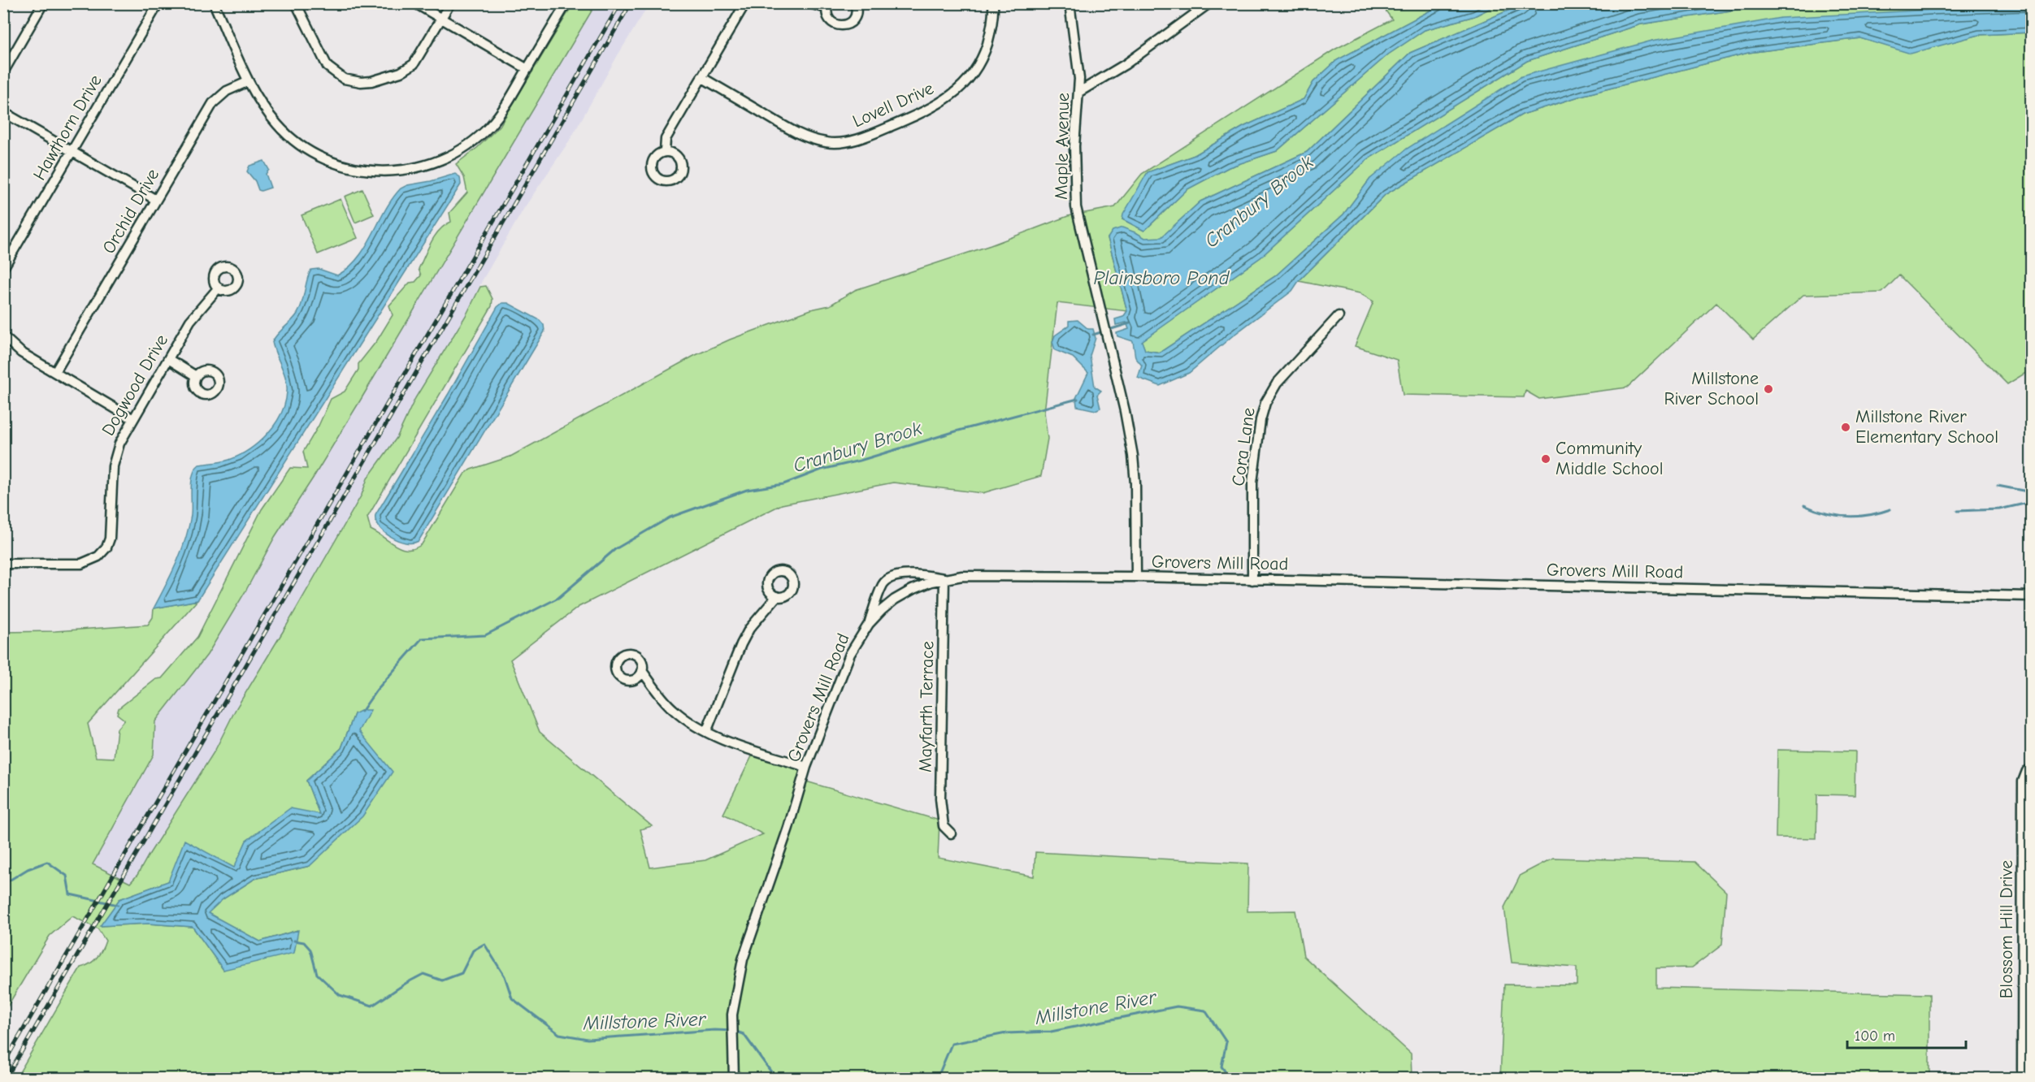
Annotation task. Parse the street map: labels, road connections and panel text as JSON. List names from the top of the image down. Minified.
{"streets":{"street":["Lovell Drive","Hawthorn Drive","Maple Avenue","Orchid Drive","Dogwood Drive","Cora Lane","Grovers Mill Road","Mayfarth Terrace","Blossom Hill Drive"]},"crossings":[["Maple Avenue","Grovers Mill Road"],["Cora Lane","Grovers Mill Road"],["Grovers Mill Road","Mayfarth Terrace"]],"water":["Cranbury Brook","Plainsboro Pond","Millstone River"],"places":["Millstone River School","Millstone River Elementary School","Community Middle School"],"scale_bar":"100 m"}
